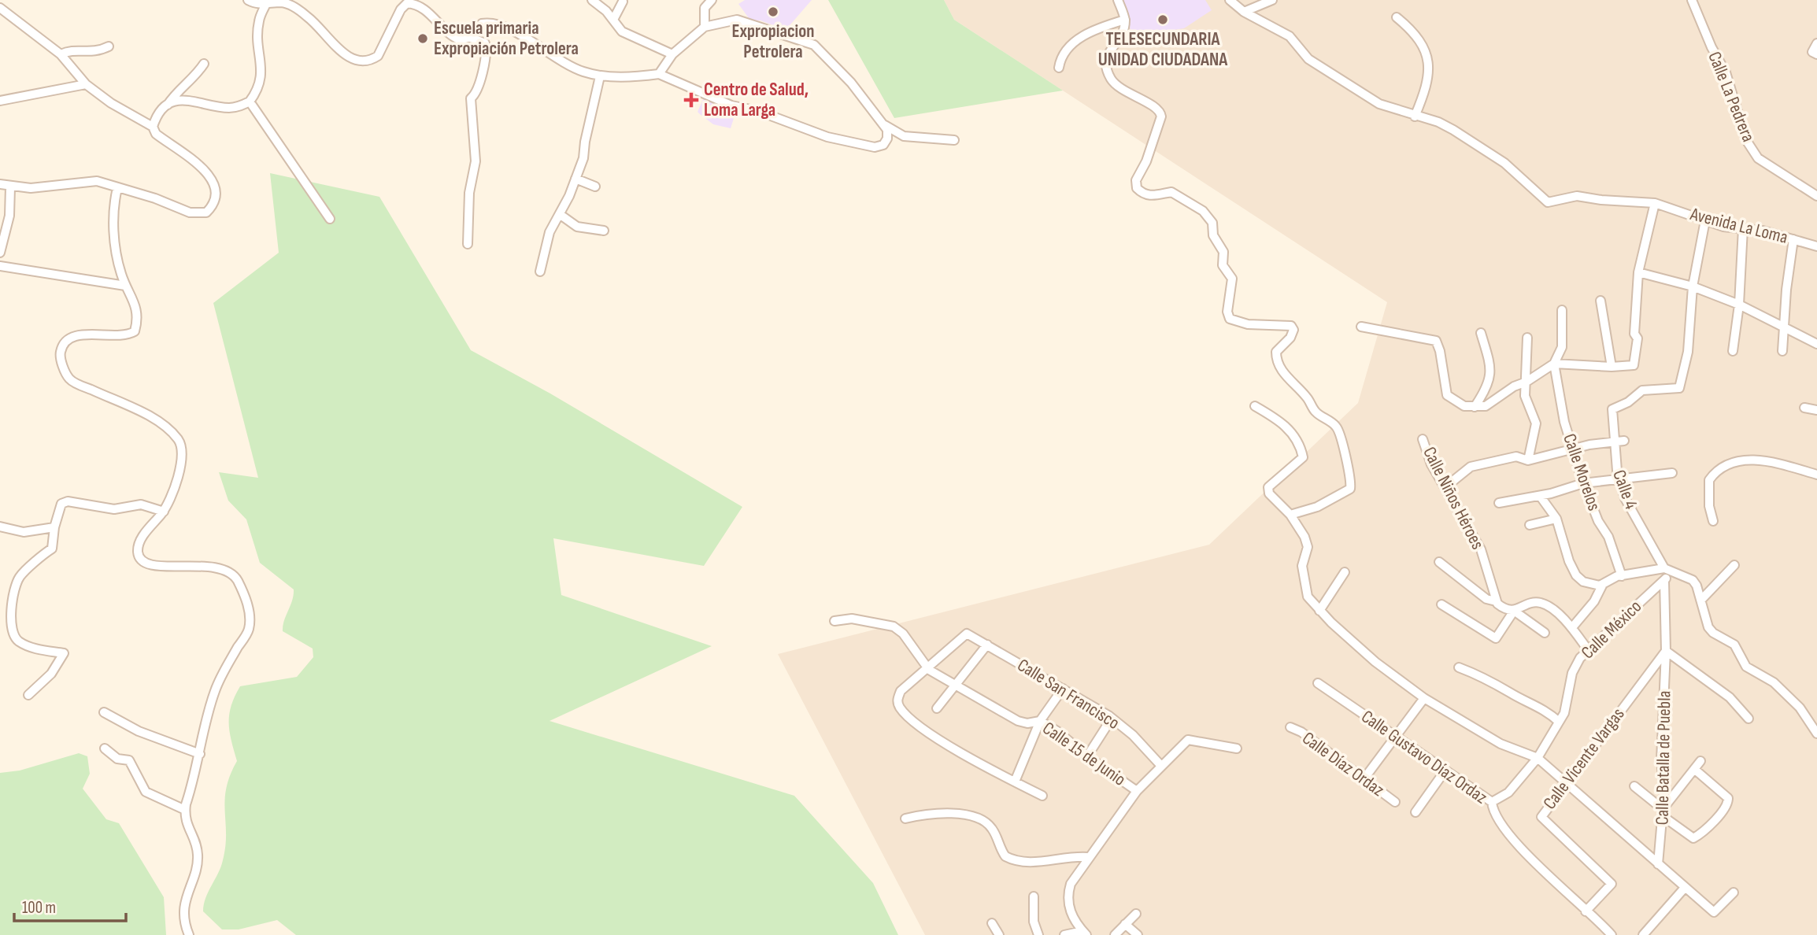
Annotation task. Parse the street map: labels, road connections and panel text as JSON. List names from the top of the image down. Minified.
{"streets":{"street":["Calle La Pedrera","Avenida La Loma","Calle Morelos","Calle 4","Calle Niños Héroes","Calle México","Calle San Francisco","Calle 15 de Junio","Calle Gustavo Díaz Ordaz","Calle Batalla de Puebla","Calle Vicente Vargas","Calle Díaz Ordaz"]},"crossings":[["Avenida La Loma","Calle 4"],["Calle 4","Calle México"],["Calle México","Calle Gustavo Díaz Ordaz"],["Calle San Francisco","Calle 15 de Junio"],["Calle Gustavo Díaz Ordaz","Calle Vicente Vargas"],["Calle Batalla de Puebla","Calle Vicente Vargas"]],"places":{"other":["Expropiacion Petrolera","TELESECUNDARIA UNIDAD CIUDADANA","Escuela primaria Expropiación Petrolera"],"health":["Centro de Salud, Loma Larga"]},"scale_bar":"100 m"}
